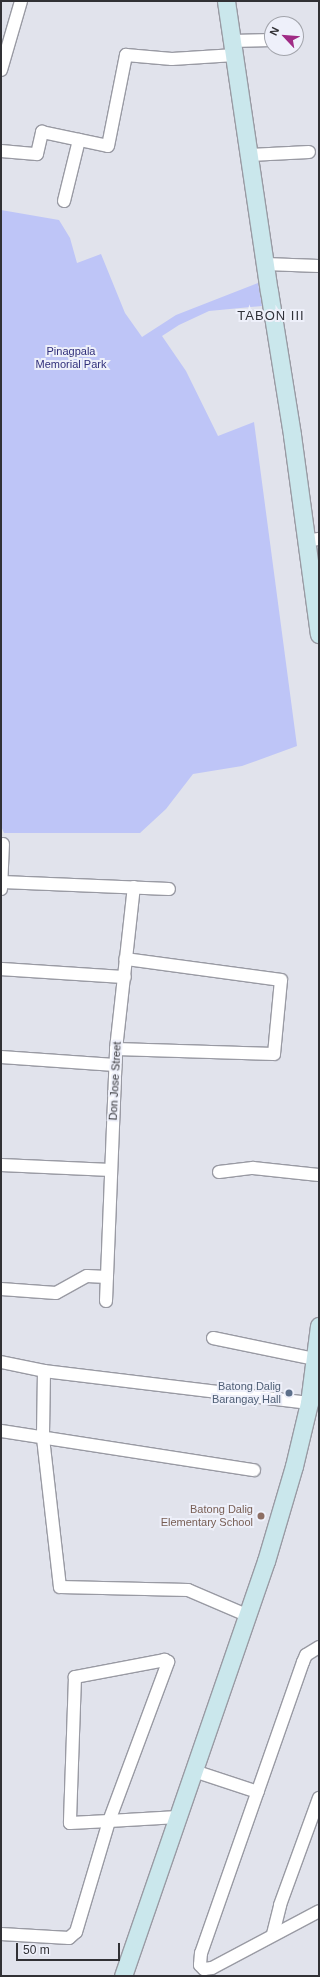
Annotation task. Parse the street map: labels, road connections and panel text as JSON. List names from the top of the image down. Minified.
{"streets":{"street":["Don Jose Street"]},"districts":["TABON III"],"parks":["Pinagpala Memorial Park"],"places":["Batong Dalig Barangay Hall","Batong Dalig Elementary School"],"scale_bar":"50 m","north":"top left"}
